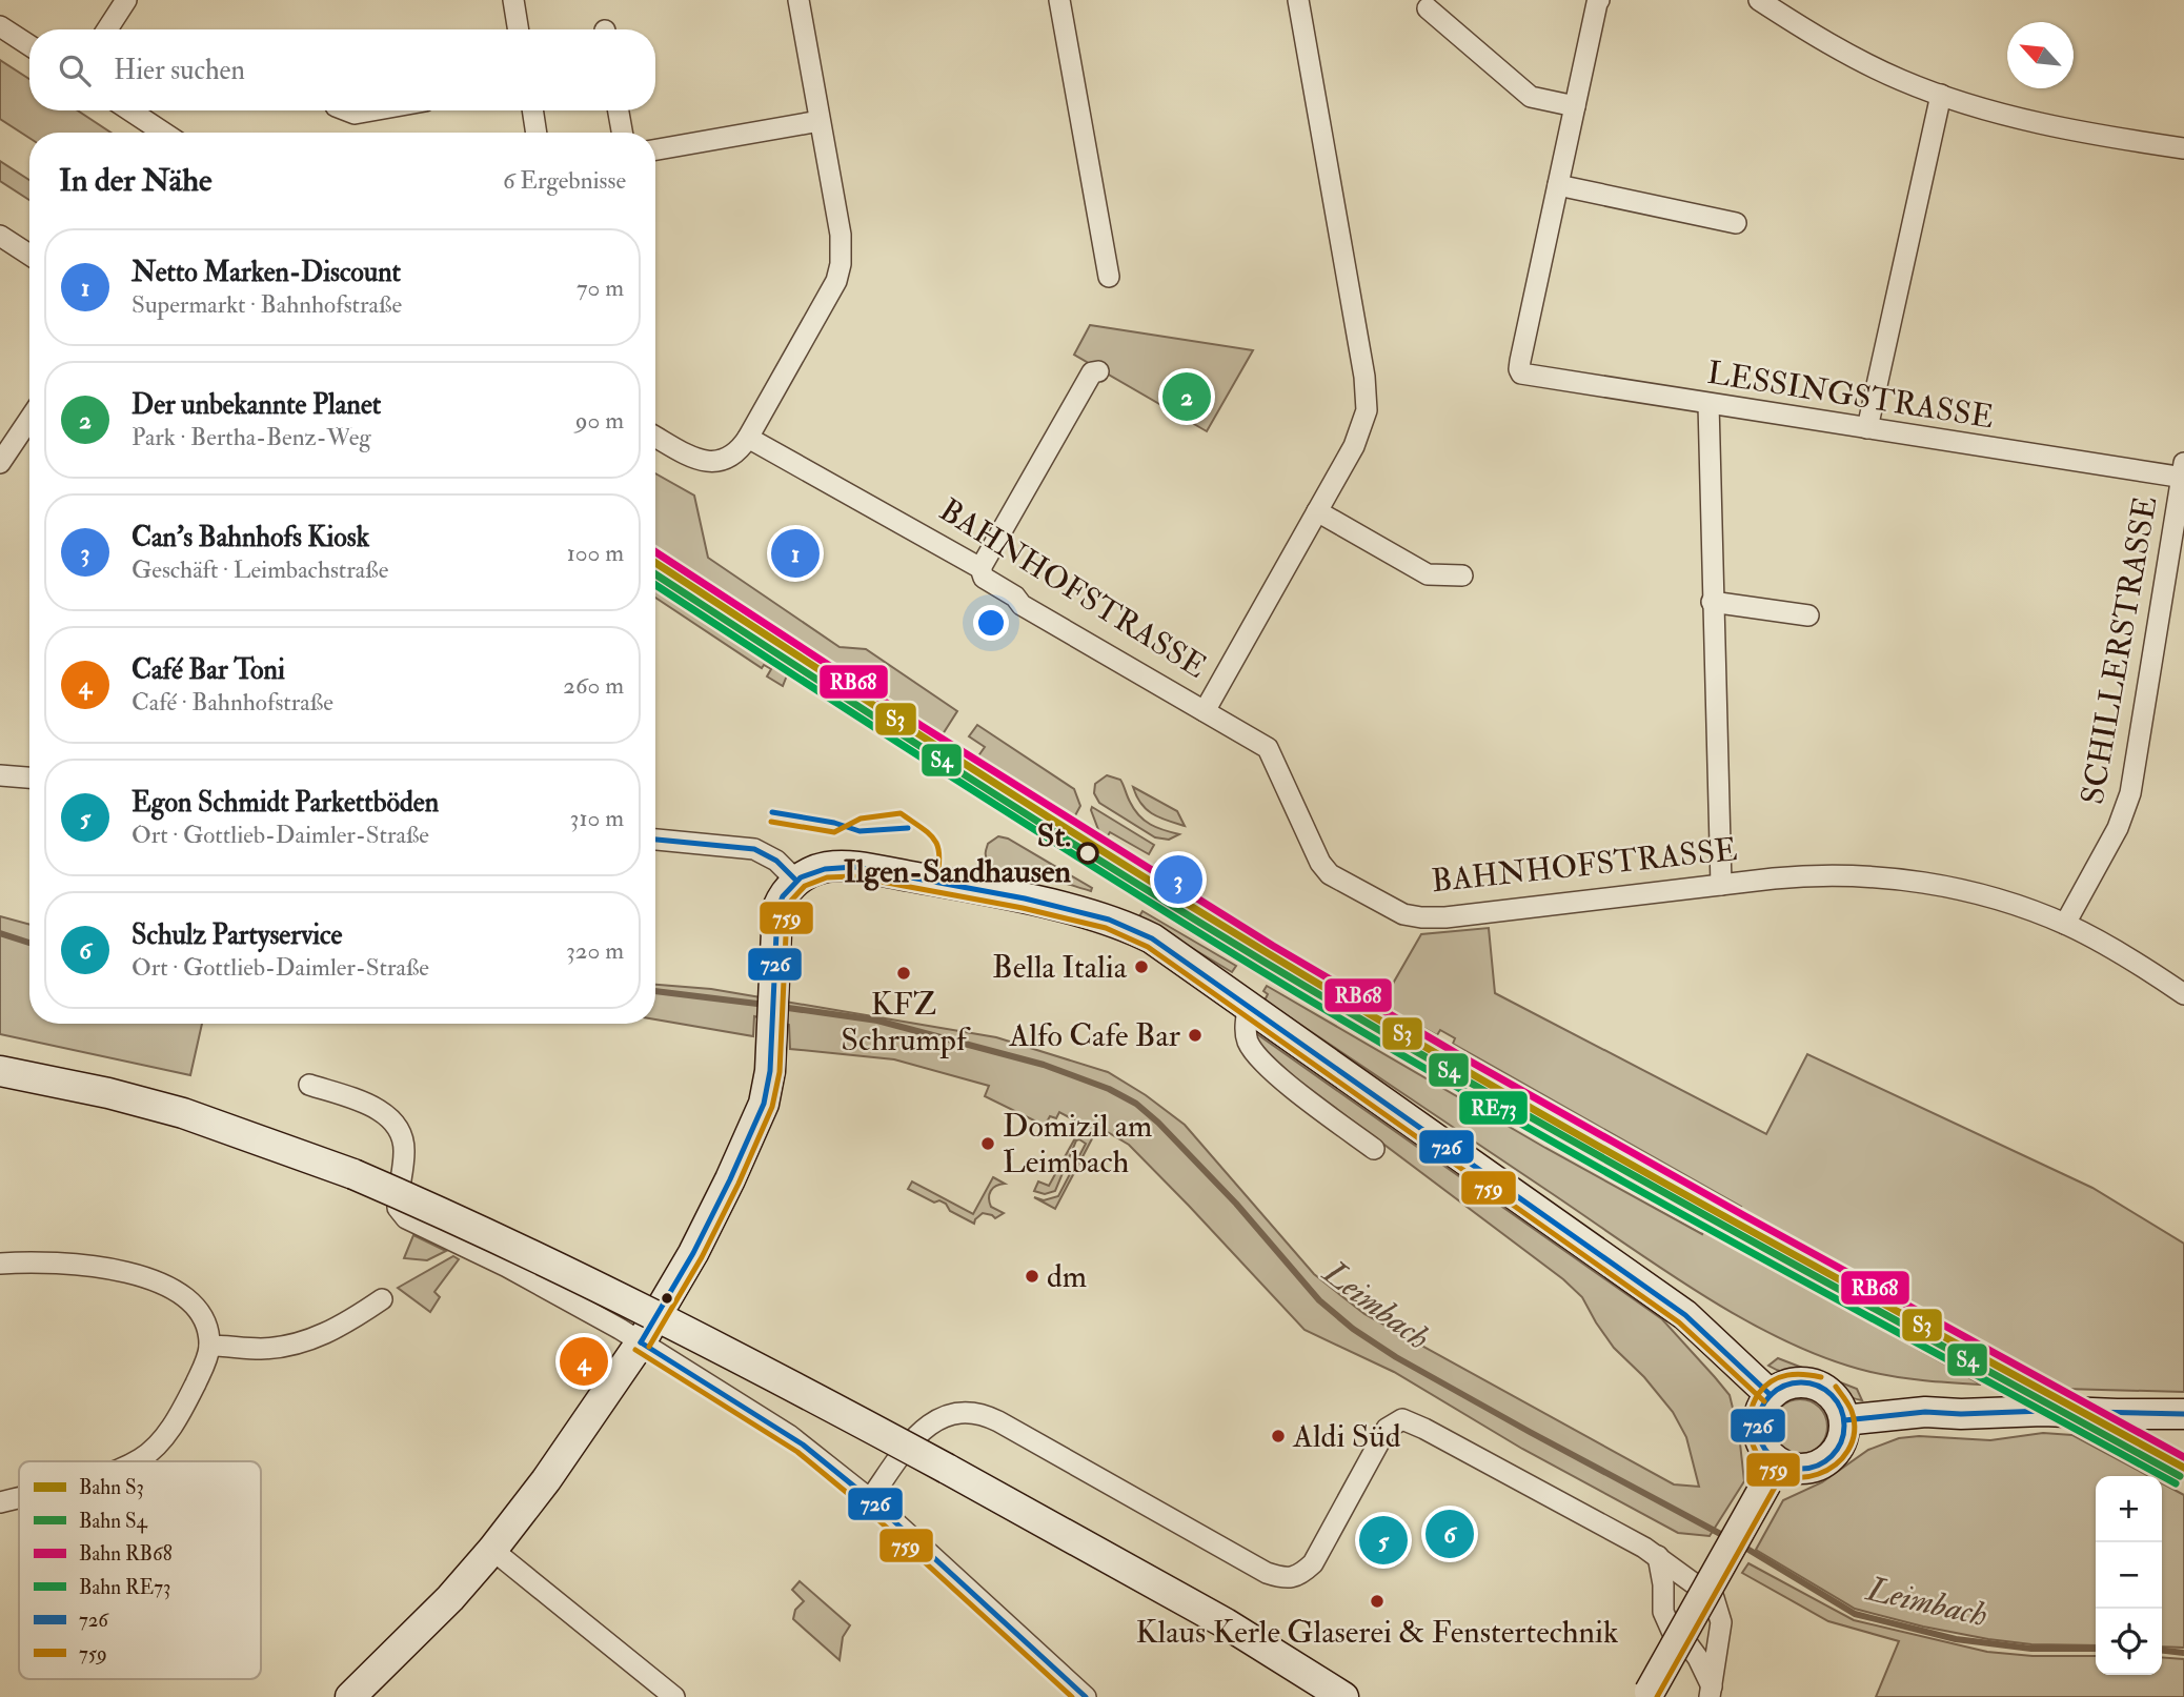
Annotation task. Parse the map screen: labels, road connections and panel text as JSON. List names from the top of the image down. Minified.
{"streets":{"street":["LESSINGSTRASSE","BAHNHOFSTRASSE","SCHILLERSTRASSE"]},"crossings":[["LESSINGSTRASSE","SCHILLERSTRASSE"],["BAHNHOFSTRASSE","SCHILLERSTRASSE"]],"water":["Leimbach"],"places":["St. Ilgen-Sandhausen","Bella Italia","KFZ Schrumpf","Alfo Cafe Bar","Domizil am Leimbach","dm","Aldi Süd","Klaus Kerle Glaserei & Fenstertechnik"],"lines":["rail line RB68","rail line S3","rail line S4","rail line RE73","transit line 726","transit line 759"],"legend":["Bahn S3","Bahn S4","Bahn RB68","Bahn RE73","726","759"],"north":"top left","page":{"search":"Hier suchen","heading":["In der Nähe","6 Ergebnisse"],"list":[{"mark":"1","name":"Netto Marken-Discount","note":"Supermarkt · Bahnhofstraße","value":"70 m"},{"mark":"2","name":"Der unbekannte Planet","note":"Park · Bertha-Benz-Weg","value":"90 m"},{"mark":"3","name":"Can's Bahnhofs Kiosk","note":"Geschäft · Leimbachstraße","value":"100 m"},{"mark":"4","name":"Café Bar Toni","note":"Café · Bahnhofstraße","value":"260 m"},{"mark":"5","name":"Egon Schmidt Parkettböden","note":"Ort · Gottlieb-Daimler-Straße","value":"310 m"},{"mark":"6","name":"Schulz Partyservice","note":"Ort · Gottlieb-Daimler-Straße","value":"320 m"}],"pins":["2","1","3","4","6","5"],"map_buttons":["+","−"]}}
